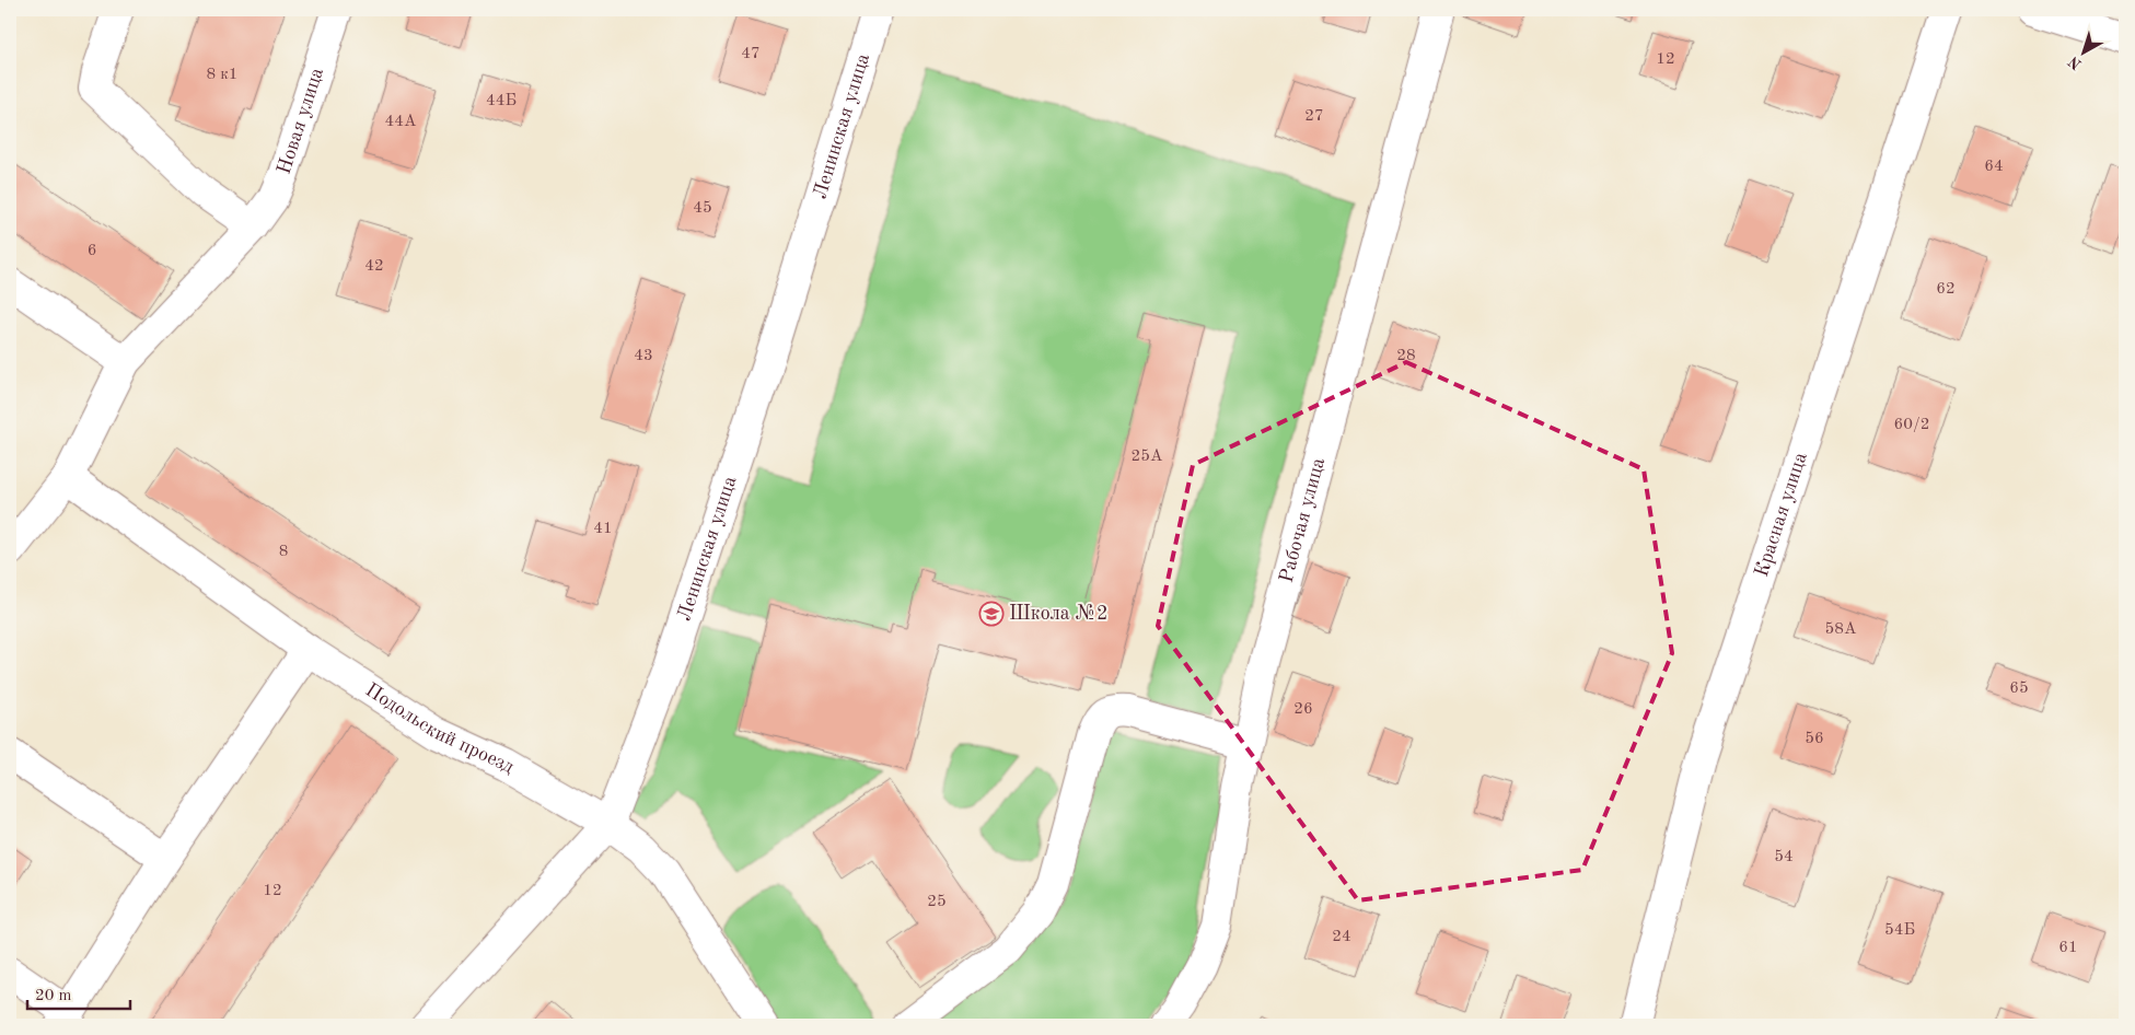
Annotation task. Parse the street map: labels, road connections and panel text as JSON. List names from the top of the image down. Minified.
{"streets":{"street":["Новая улица","Ленинская улица","Красная улица","Рабочая улица","Подольский проезд"]},"crossings":[["Новая улица","Подольский проезд"],["Ленинская улица","Подольский проезд"]],"places":{"school or university":["Школа №2"]},"house_numbers":["47","12","8 к1","44Б","27","44А","64","45","6","42","62","43","28","60/2","25А","41","8","58А","65","26","56","54","12","25","54Б","24","61"],"scale_bar":"20 m","north":"bottom left"}
